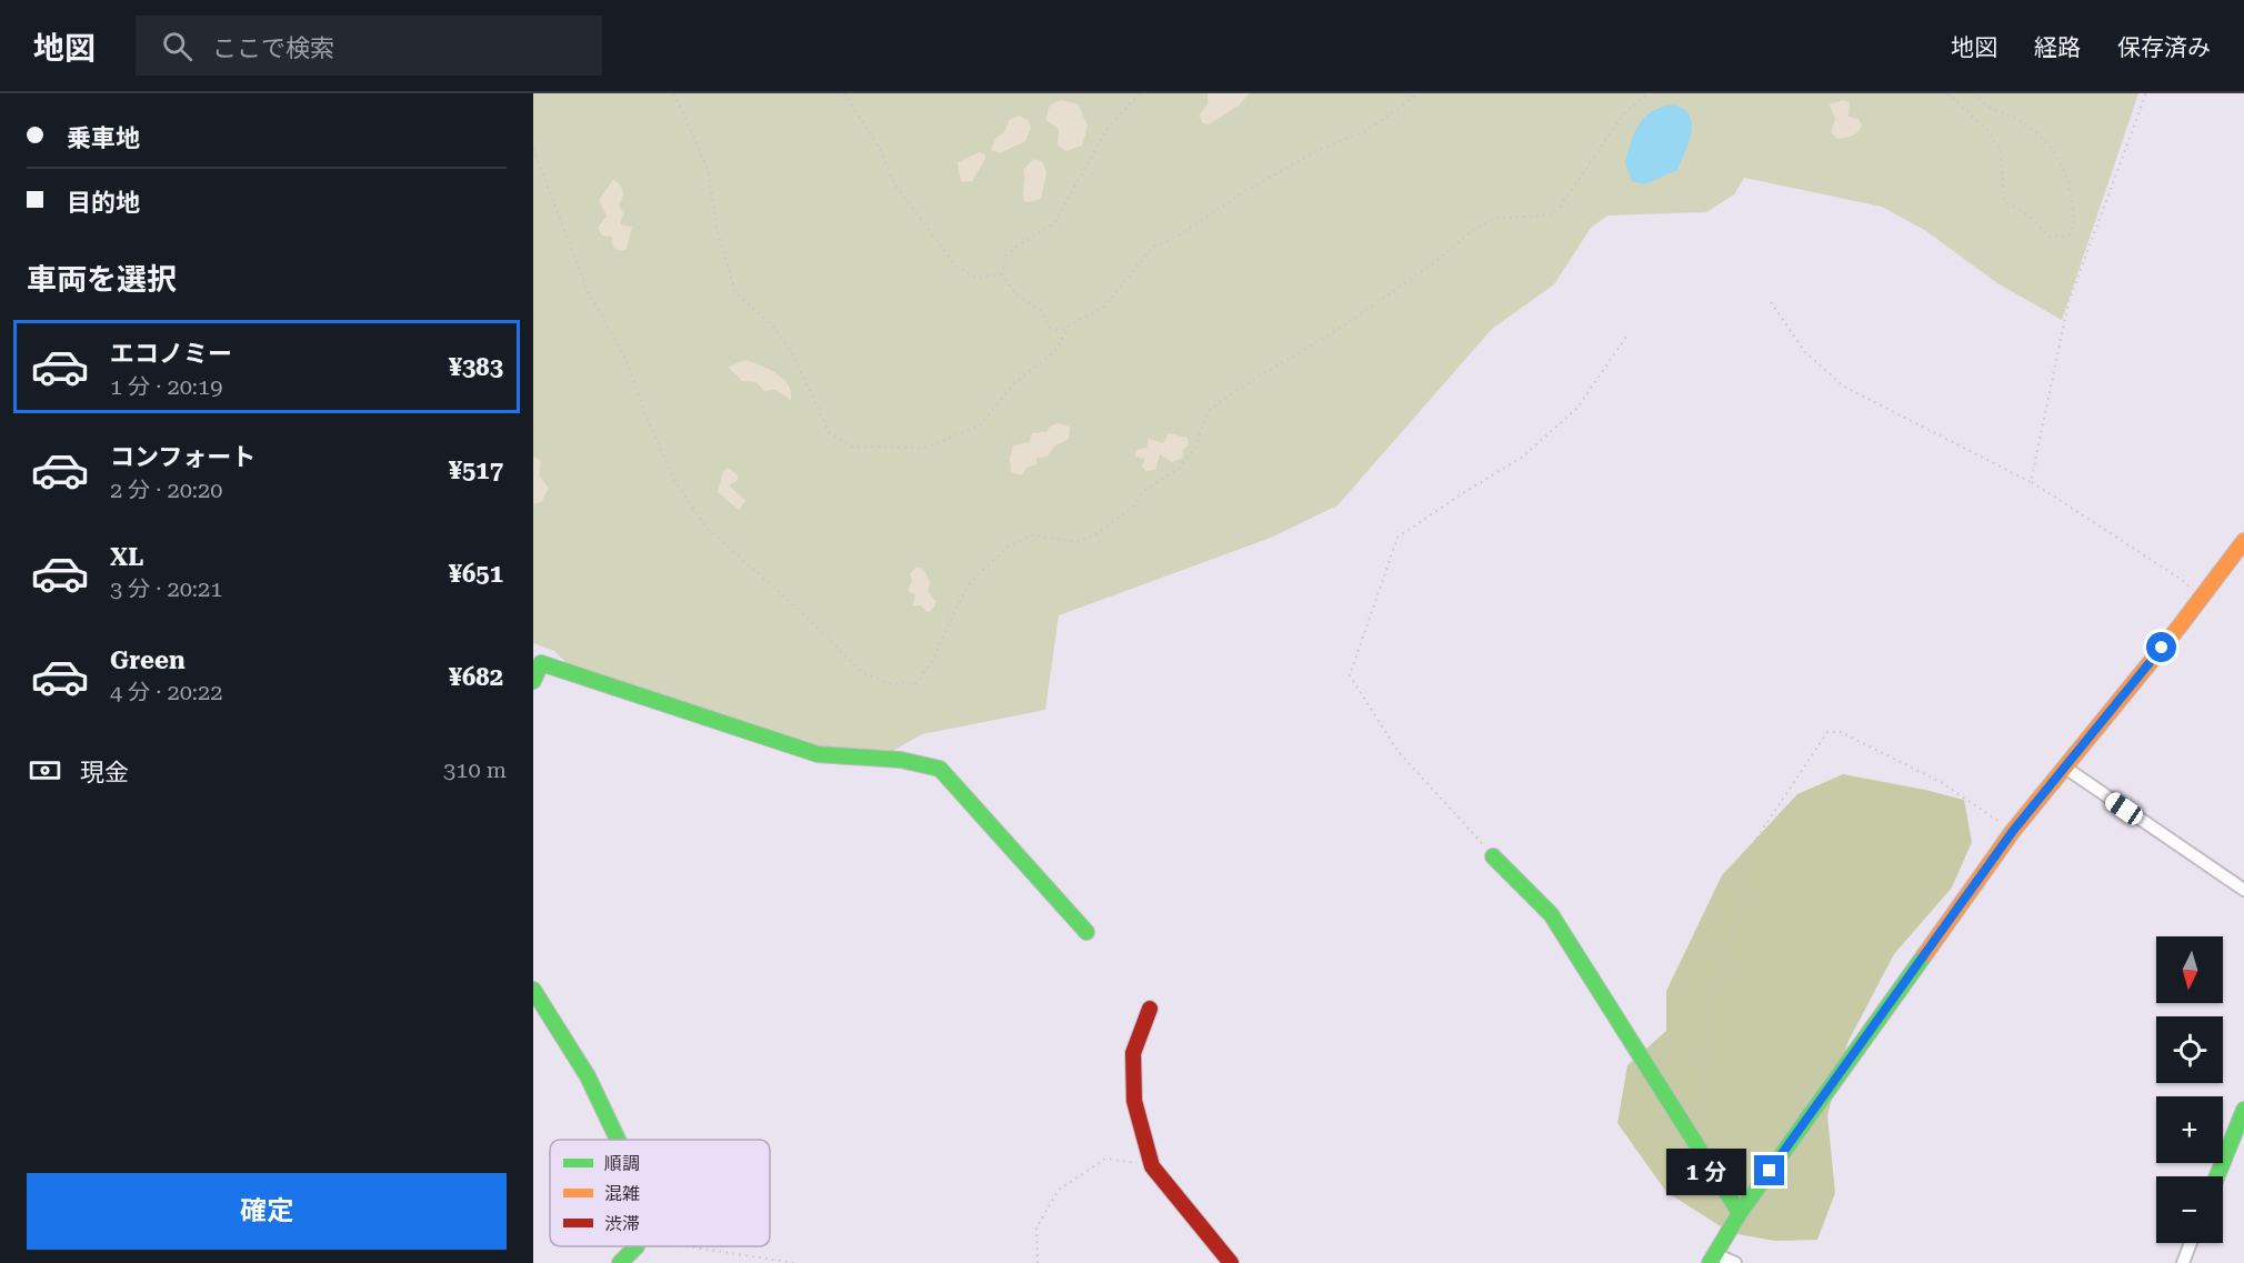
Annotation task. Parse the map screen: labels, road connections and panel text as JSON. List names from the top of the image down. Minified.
{"legend":["順調","混雑","渋滞"],"north":"bottom","page":{"header":"地図","search":"ここで検索","nav":["地図","経路","保存済み"],"banner":["乗車地","目的地"],"heading":"車両を選択","list":[{"name":"エコノミー","note":"1 分 · 20:19","value":"¥383"},{"name":"コンフォート","note":"2 分 · 20:20","value":"¥517"},{"name":"XL","note":"3 分 · 20:21","value":"¥651"},{"name":"Green","note":"4 分 · 20:22","value":"¥682"}],"pay":["現金","310 m"],"map_buttons":["+","−"],"bubble":"1 分","buttons":"確定"}}
